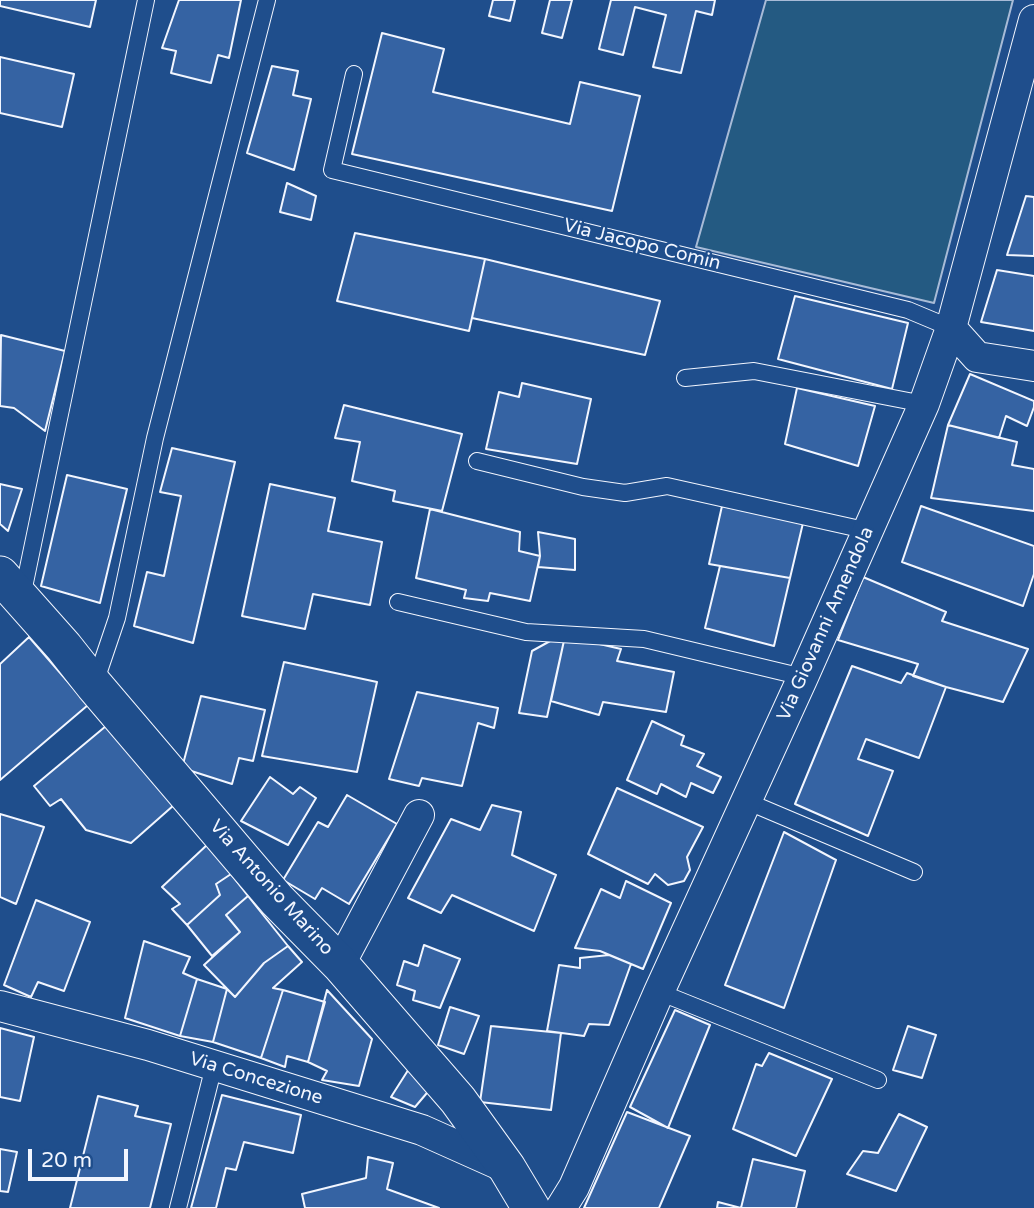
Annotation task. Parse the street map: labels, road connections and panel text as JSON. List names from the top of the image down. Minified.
{"streets":{"street":["Via Jacopo Comin","Via Giovanni Amendola","Via Antonio Marino","Via Concezione"]},"crossings":[["Via Jacopo Comin","Via Giovanni Amendola"],["Via Antonio Marino","Via Concezione"]],"scale_bar":"20 m"}
